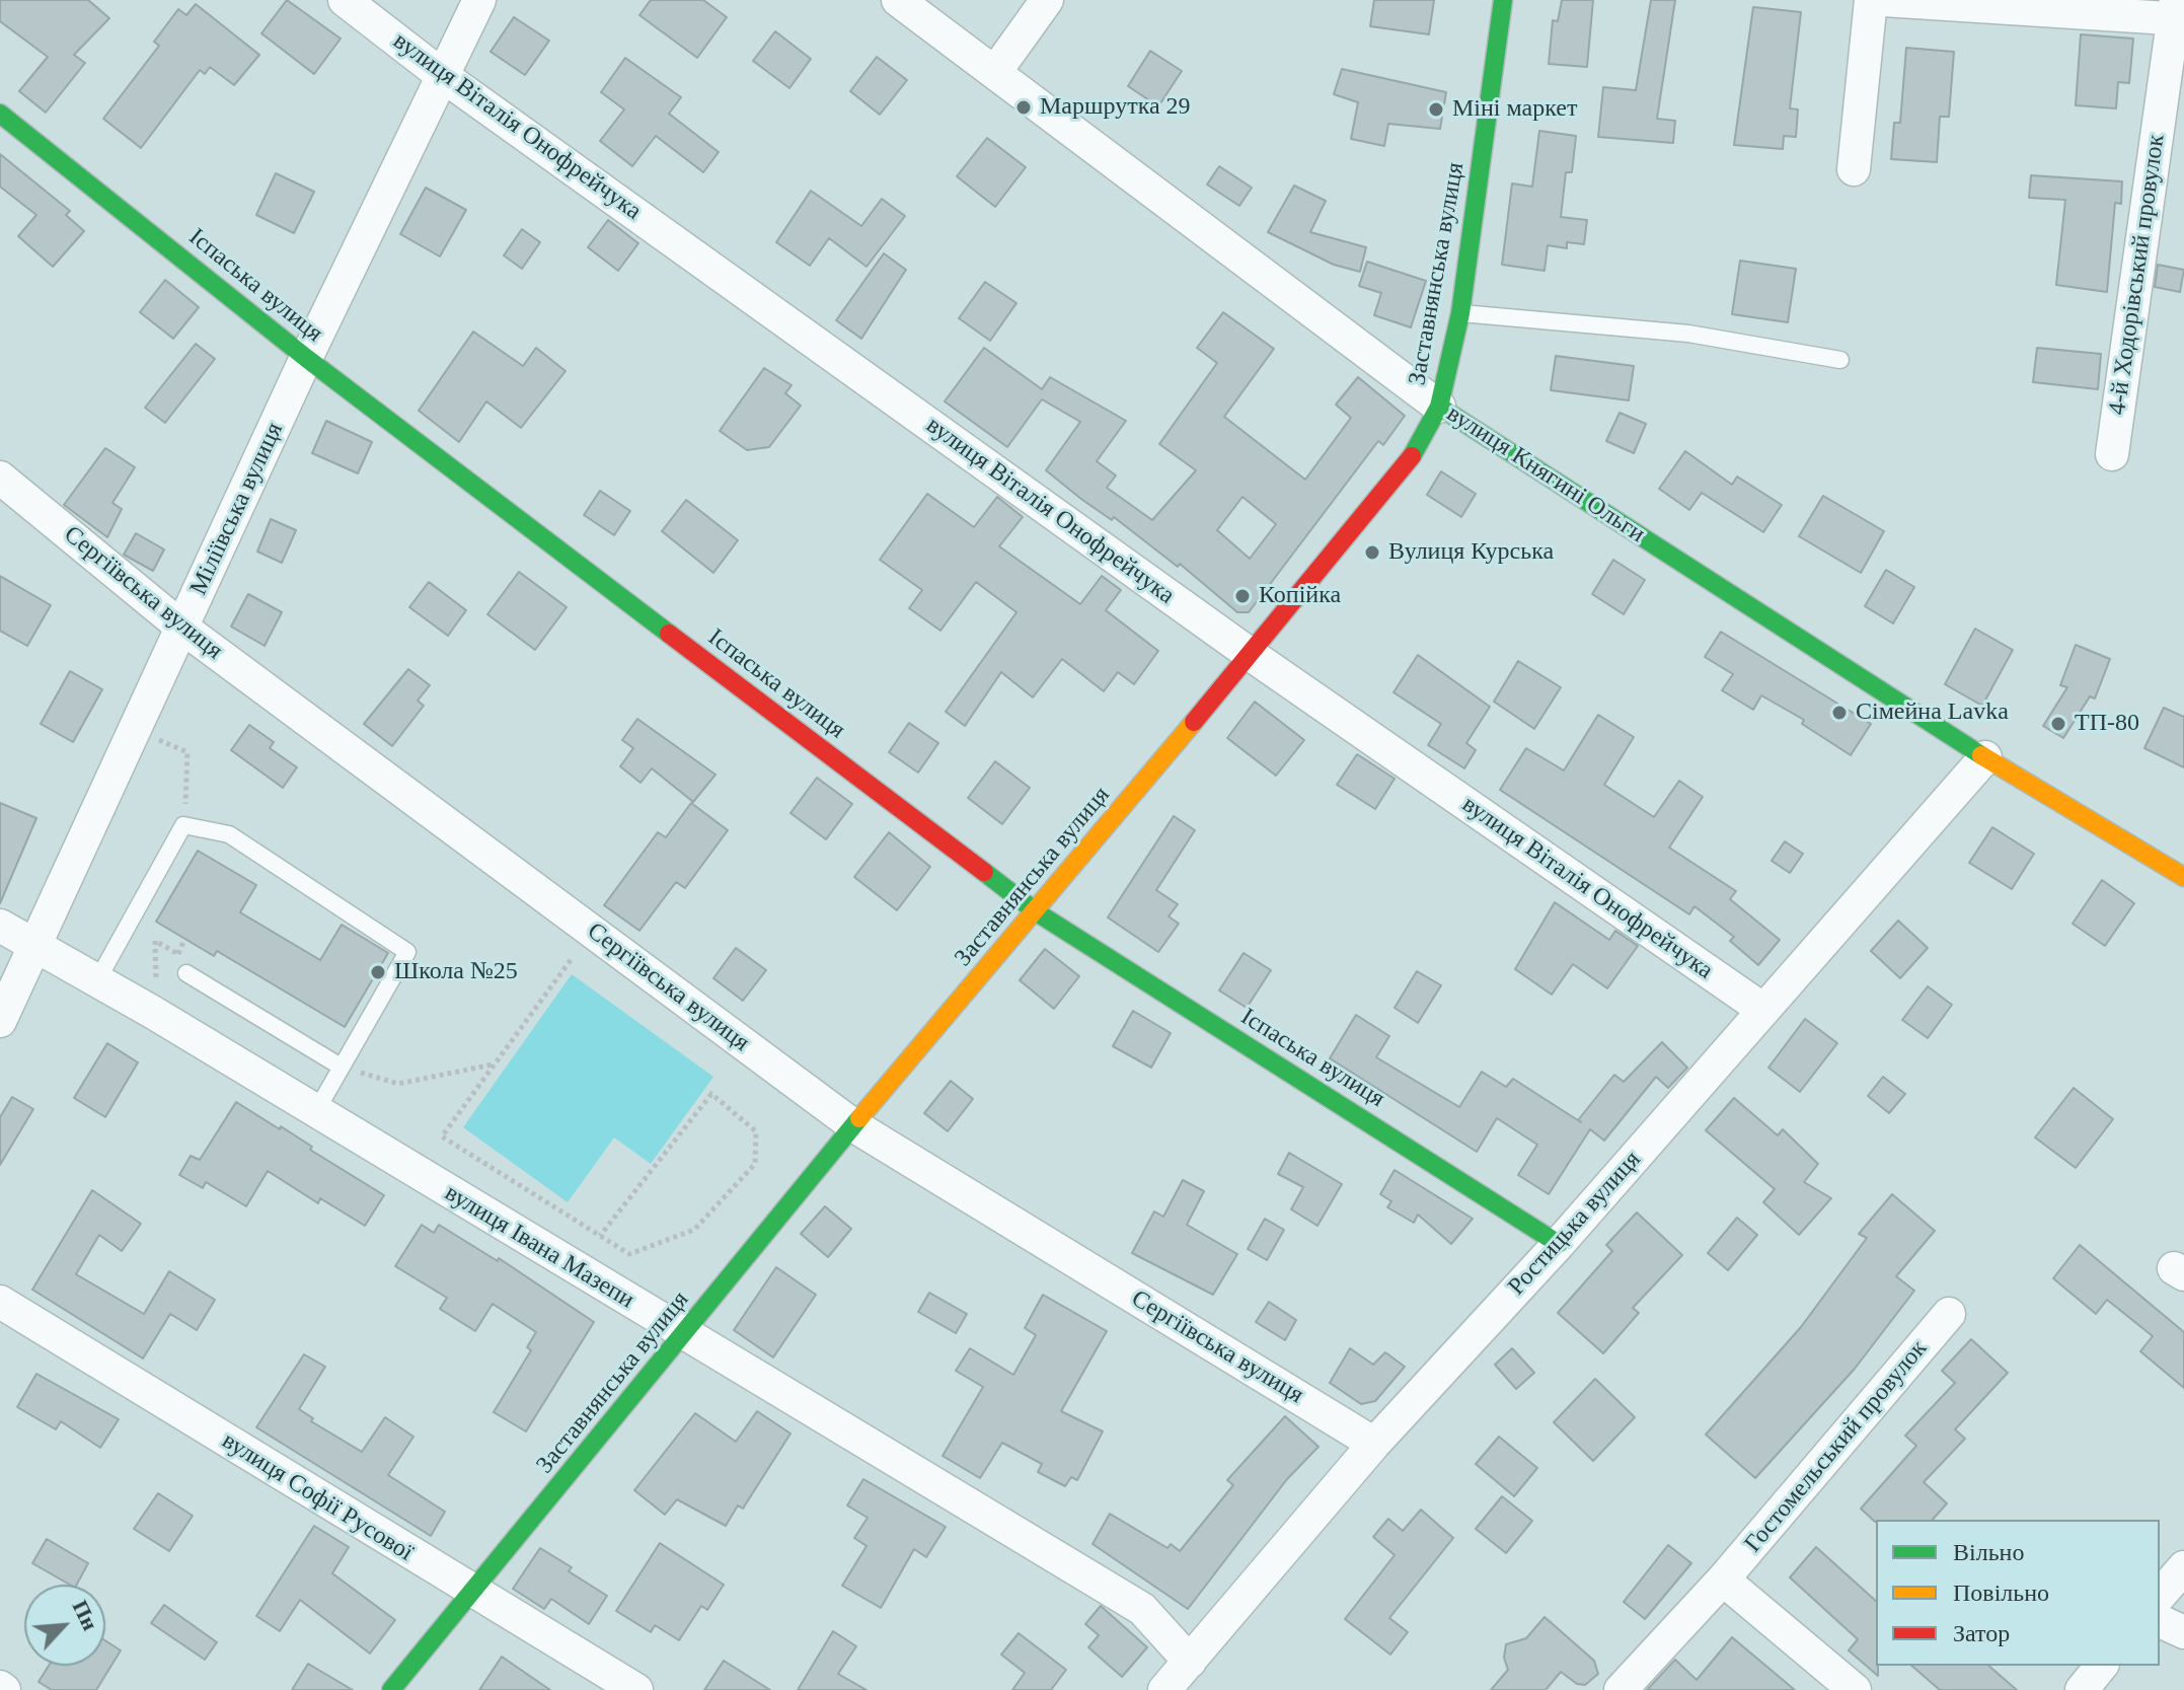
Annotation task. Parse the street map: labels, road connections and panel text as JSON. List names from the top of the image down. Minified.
{"streets":{"street":["вулиця Віталія Онофрейчука","Заставнянська вулиця","4-й Ходорівський провулок","Іспаська вулиця","вулиця Княгині Ольги","Міліївська вулиця","Сергіївська вулиця","Ростицька вулиця","вулиця Івана Мазепи","Гостомельський провулок","вулиця Софії Русової"]},"crossings":[["вулиця Віталія Онофрейчука","Заставнянська вулиця"],["вулиця Віталія Онофрейчука","Міліївська вулиця"],["вулиця Віталія Онофрейчука","Ростицька вулиця"],["Заставнянська вулиця","Іспаська вулиця"],["Заставнянська вулиця","вулиця Княгині Ольги"],["Заставнянська вулиця","Сергіївська вулиця"],["Заставнянська вулиця","вулиця Івана Мазепи"],["Заставнянська вулиця","вулиця Софії Русової"],["Іспаська вулиця","Міліївська вулиця"],["Іспаська вулиця","Ростицька вулиця"],["вулиця Княгині Ольги","Ростицька вулиця"],["Міліївська вулиця","Сергіївська вулиця"],["Міліївська вулиця","вулиця Івана Мазепи"],["Сергіївська вулиця","Ростицька вулиця"],["Ростицька вулиця","вулиця Івана Мазепи"]],"places":["Маршрутка 29","Міні маркет","Вулиця Курська","Копійка","Сімейна Lavka","ТП-80","Школа №25"],"legend":["Вільно","Повільно","Затор"],"north":"top right"}
